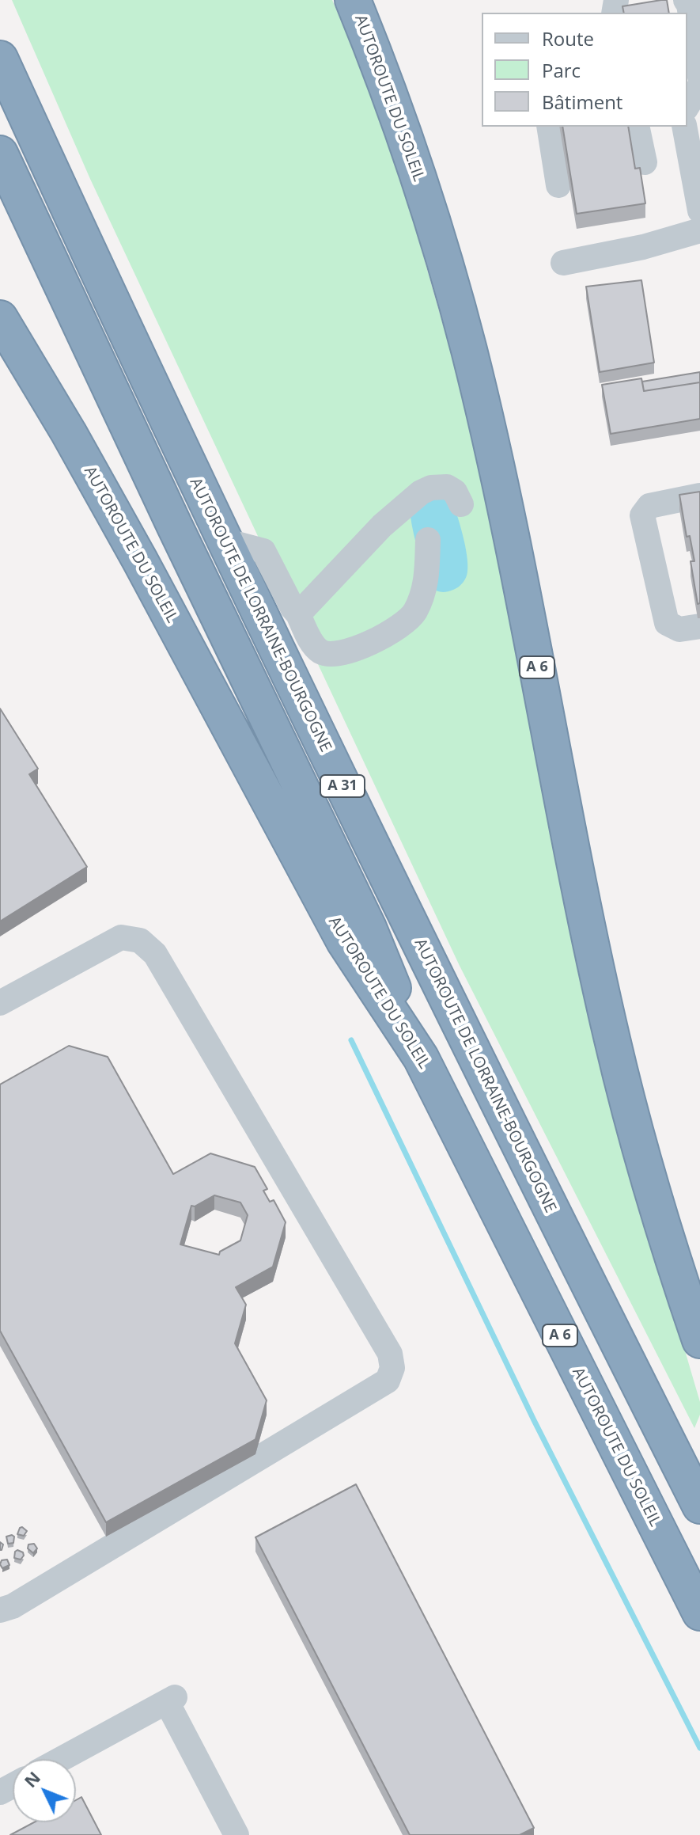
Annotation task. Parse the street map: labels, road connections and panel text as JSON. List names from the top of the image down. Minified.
{"streets":{"highway":["AUTOROUTE DU SOLEIL","AUTOROUTE DE LORRAINE-BOURGOGNE","A 6","A 31"]},"crossings":[["AUTOROUTE DU SOLEIL","A 31"]],"legend":["Route","Parc","Bâtiment"],"north":"top left"}
